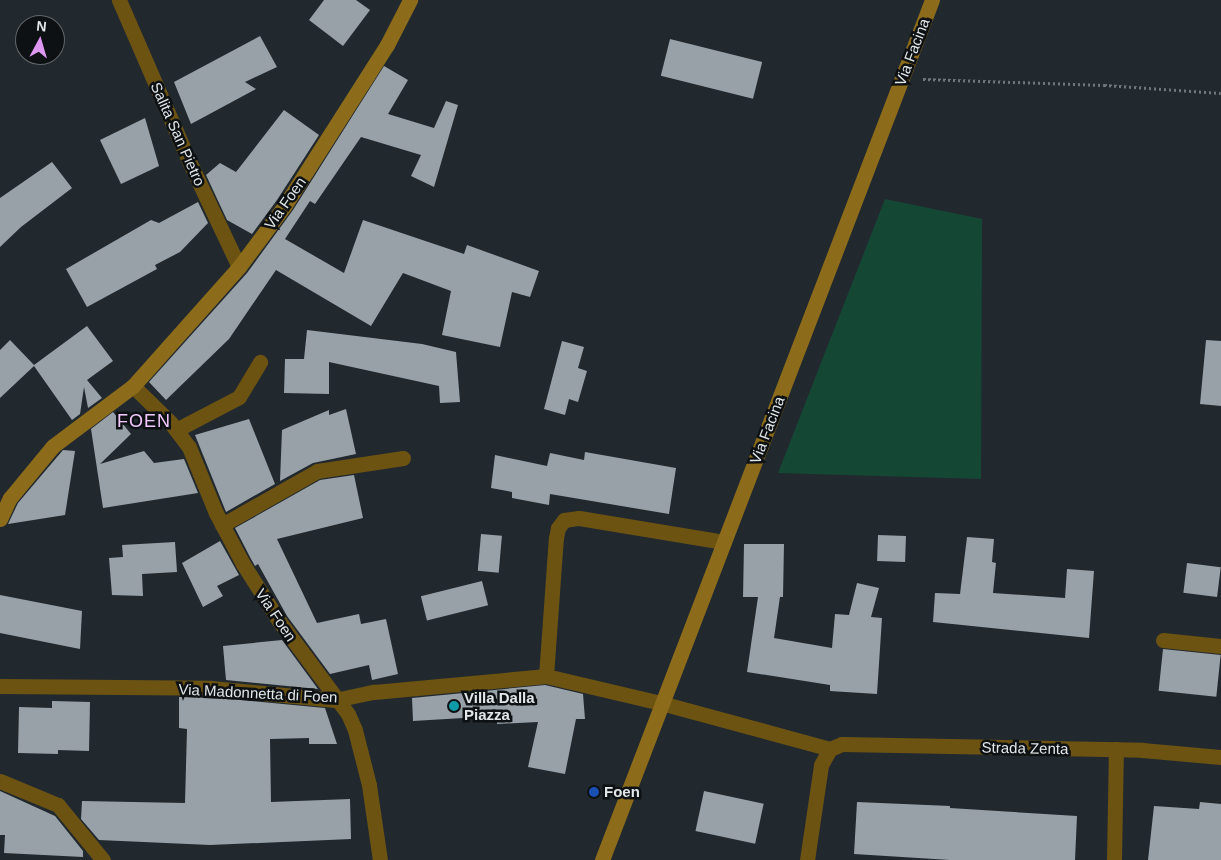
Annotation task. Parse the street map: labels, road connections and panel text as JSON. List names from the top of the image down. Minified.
{"streets":{"main road":["Via Facina","Via Foen"],"street":["Salita San Pietro","Via Madonnetta di Foen","Strada Zenta"]},"crossings":[["Via Facina","Via Madonnetta di Foen"],["Salita San Pietro","Via Foen"],["Via Foen","Via Madonnetta di Foen"],["Via Madonnetta di Foen","Strada Zenta"]],"districts":["FOEN"],"places":["Villa Dalla Piazza","Foen"],"north":"top"}
